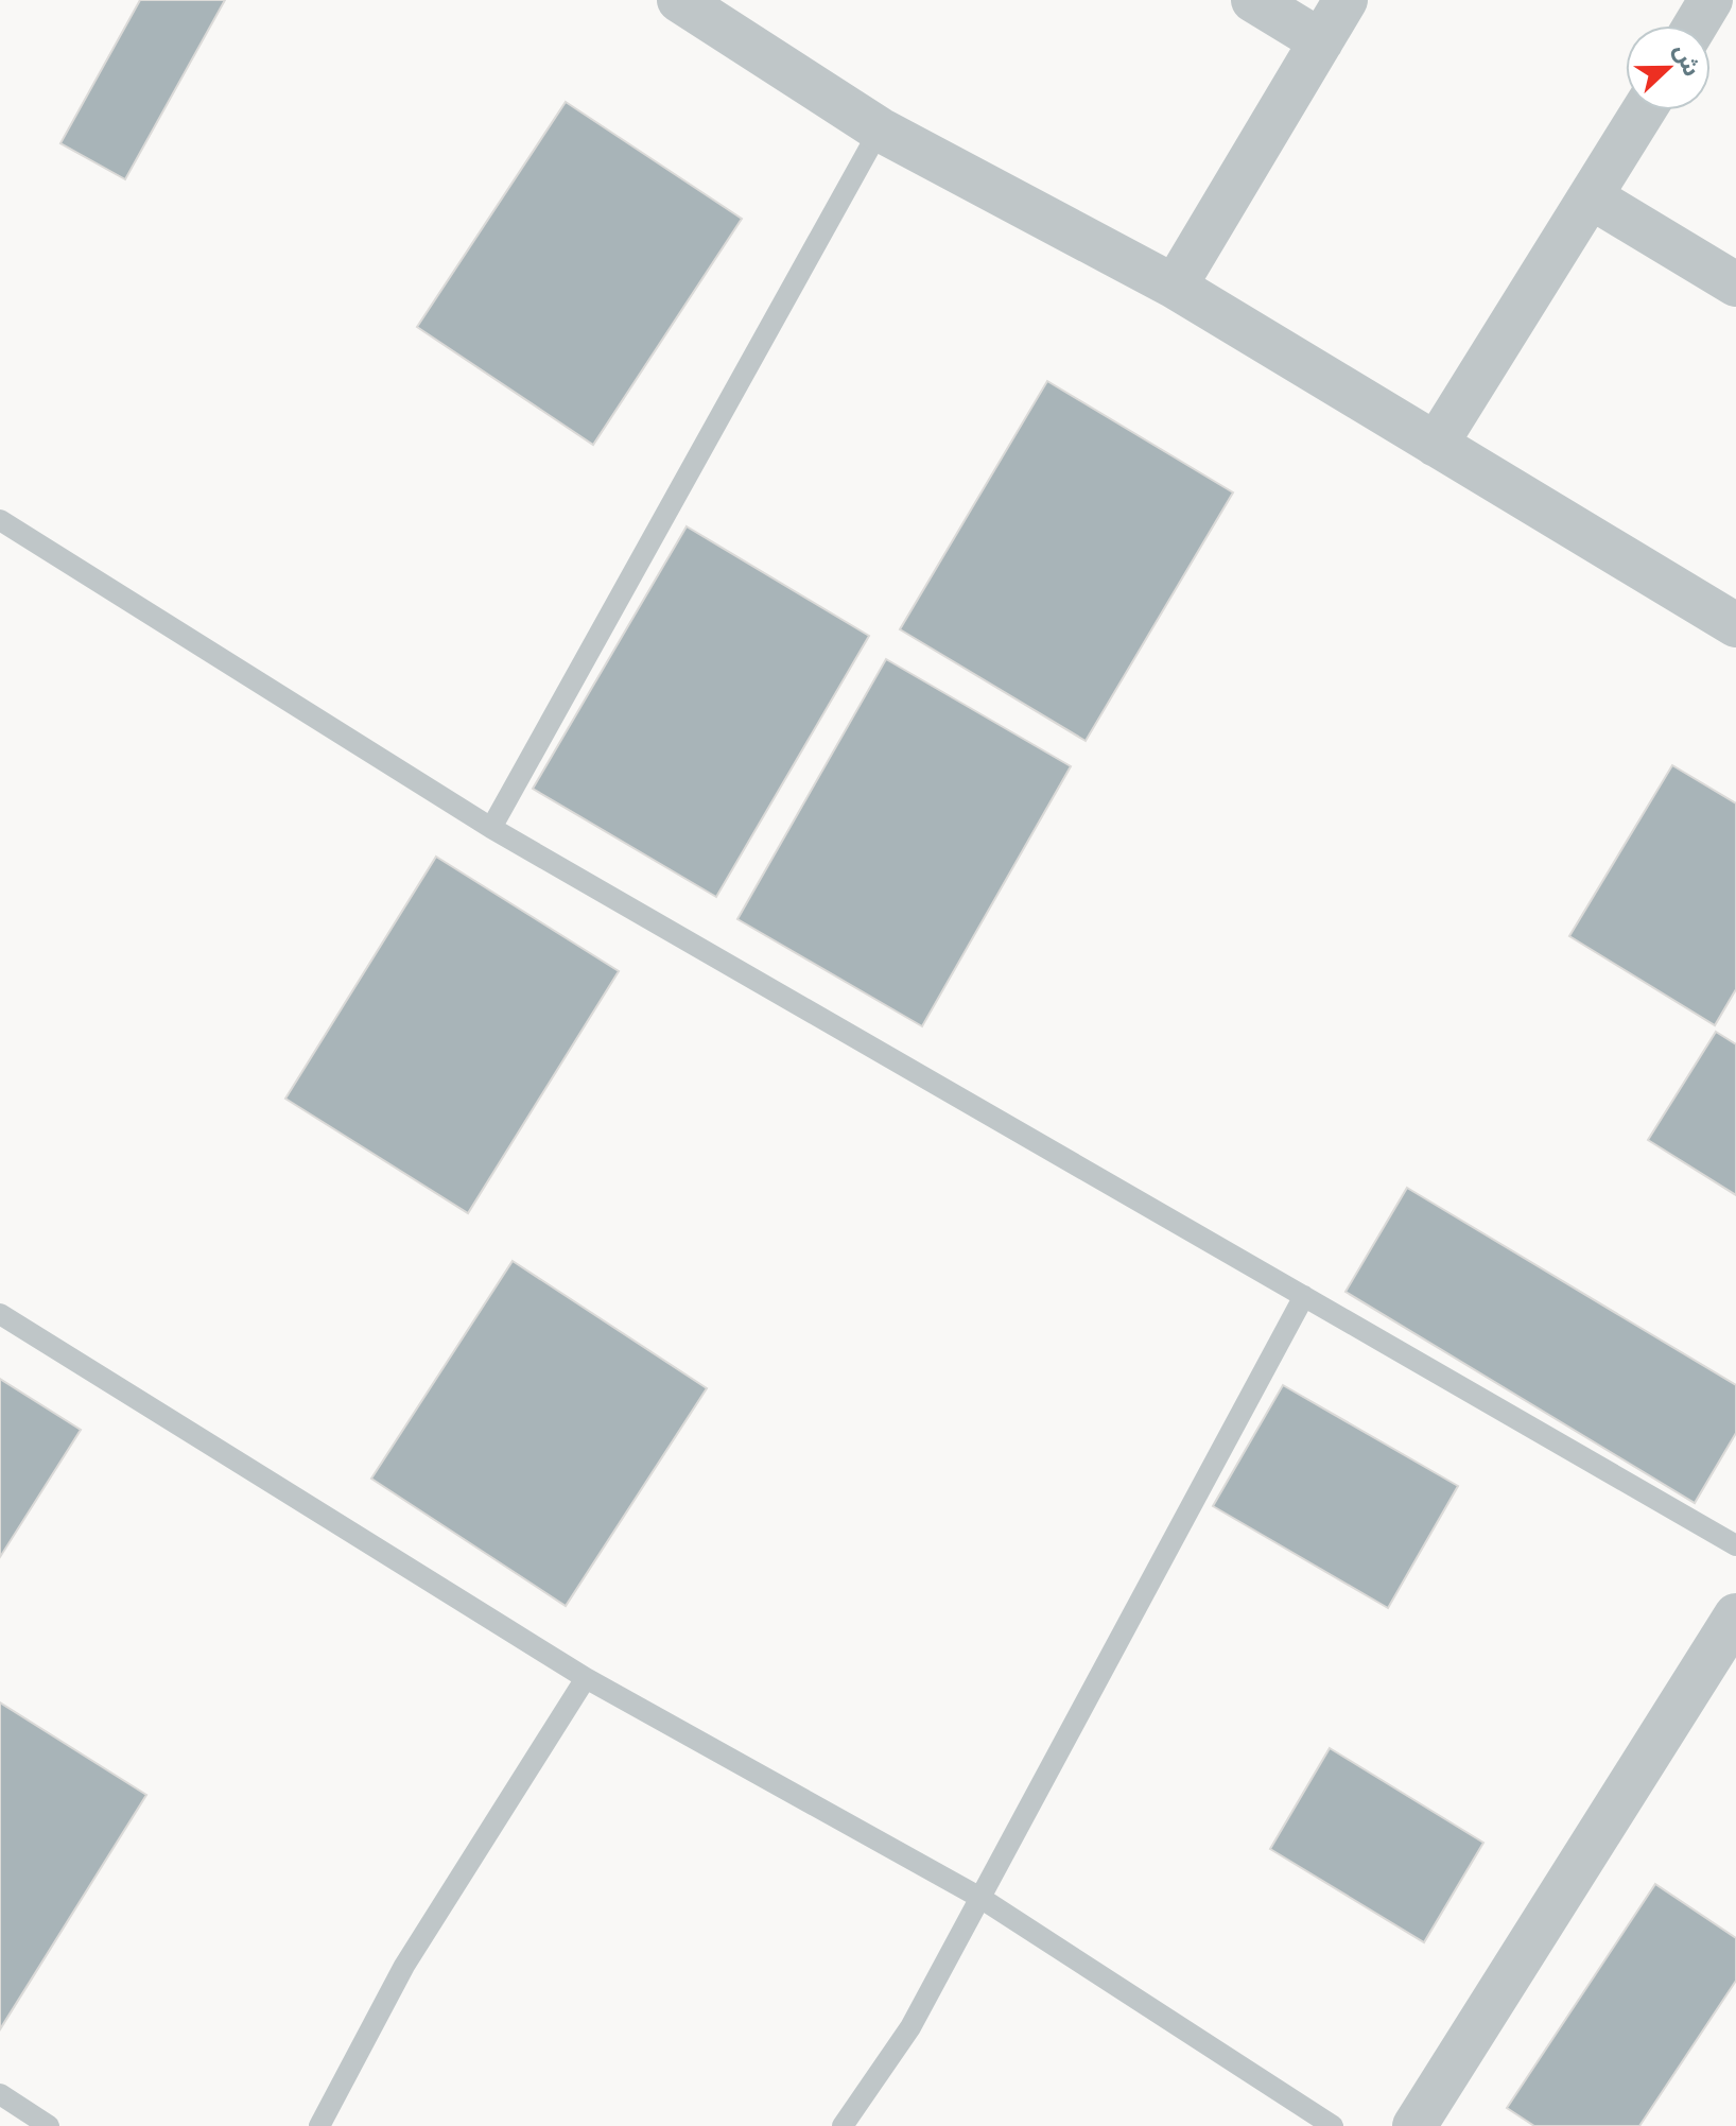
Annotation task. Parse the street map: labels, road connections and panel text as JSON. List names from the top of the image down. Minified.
{"north":"right"}
